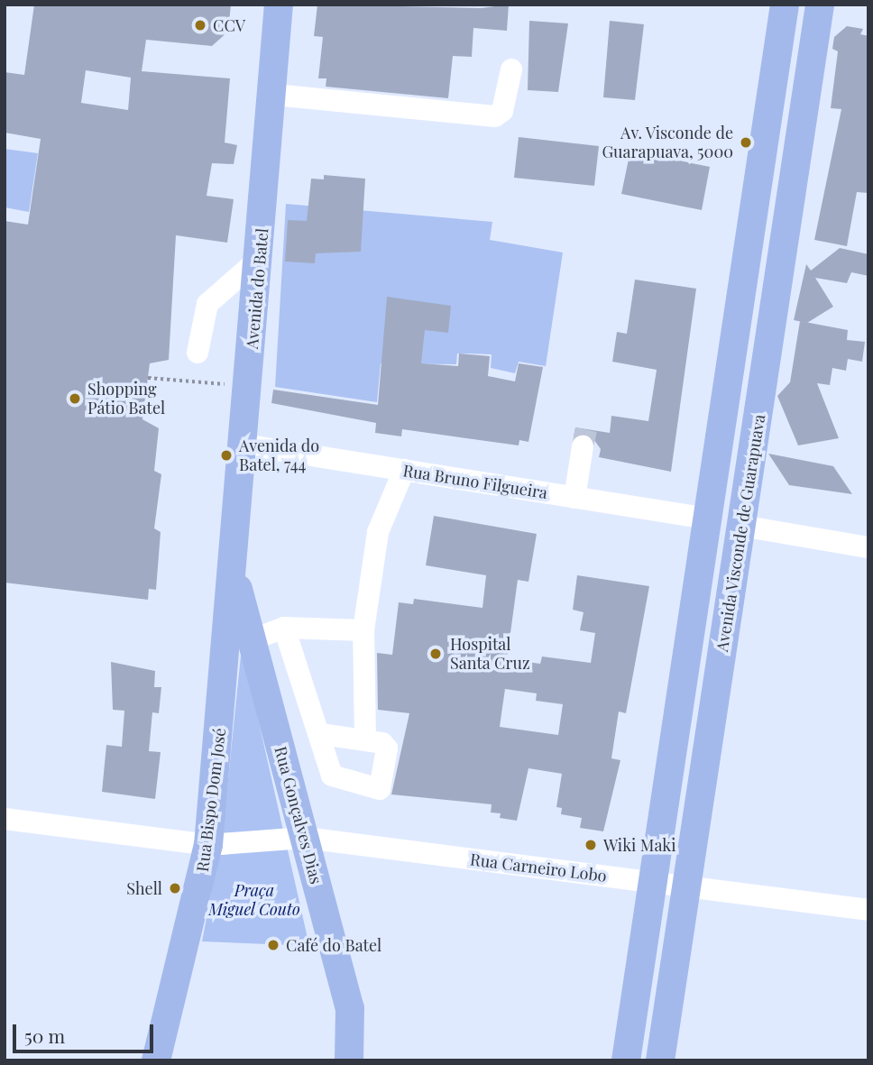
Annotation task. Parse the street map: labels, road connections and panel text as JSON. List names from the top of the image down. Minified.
{"streets":{"main road":["Avenida do Batel","Avenida Visconde de Guarapuava","Rua Bispo Dom José","Rua Gonçalves Dias"],"street":["Rua Bruno Filgueira","Rua Carneiro Lobo"]},"crossings":[["Avenida do Batel","Rua Bruno Filgueira"],["Avenida do Batel","Rua Bispo Dom José"],["Avenida do Batel","Rua Gonçalves Dias"],["Avenida Visconde de Guarapuava","Rua Carneiro Lobo"],["Rua Bispo Dom José","Rua Gonçalves Dias"],["Rua Bispo Dom José","Rua Carneiro Lobo"],["Rua Gonçalves Dias","Rua Carneiro Lobo"]],"parks":["Praça Miguel Couto"],"places":["CCV","Av. Visconde de Guarapuava, 5000","Shopping Pátio Batel","Avenida do Batel, 744","Hospital Santa Cruz","Wiki Maki","Shell","Café do Batel"],"scale_bar":"50 m"}
